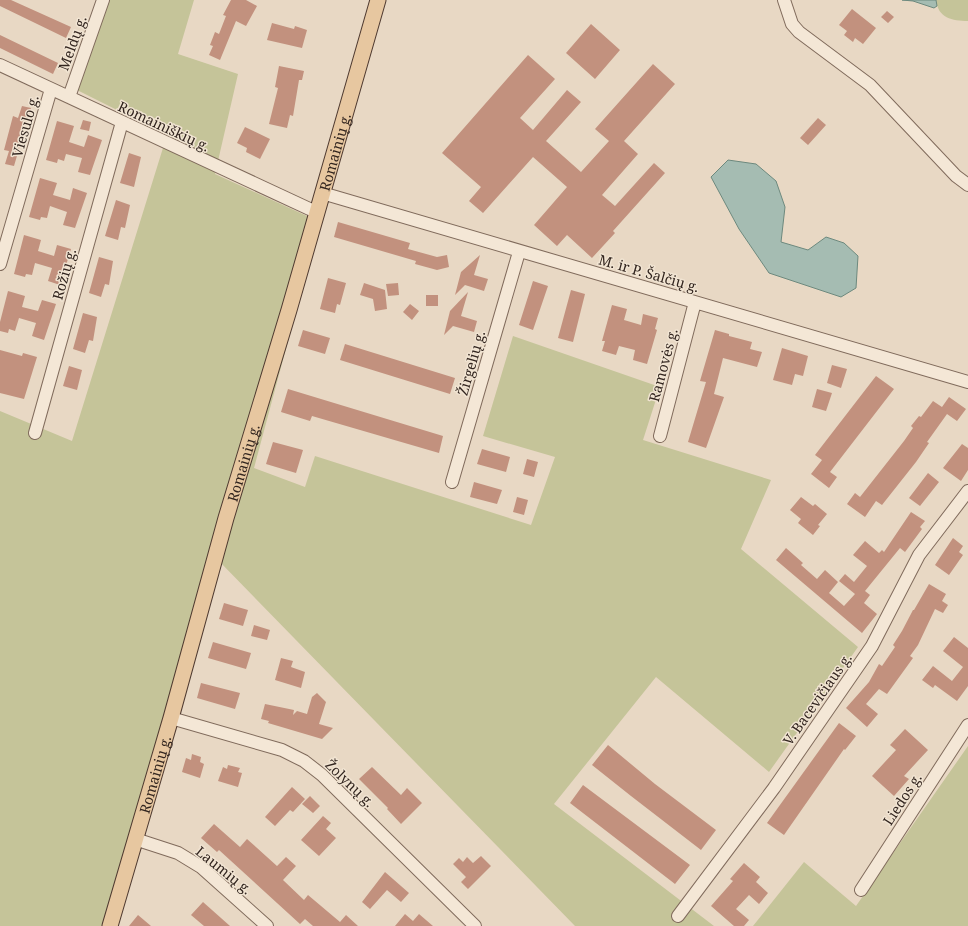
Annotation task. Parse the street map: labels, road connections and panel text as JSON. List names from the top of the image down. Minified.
{"streets":{"main road":["Romainių g."],"street":["Meldų g.","Viesulo g.","Romainiškių g.","M. ir P. Šalčių g.","Rožių g.","Žirgelių g.","Ramovės g.","V. Bacevičiaus g.","Žolynų g.","Liedos g.","Laumių g."]},"crossings":[["Meldų g.","Romainiškių g."],["Viesulo g.","Romainiškių g."],["Romainiškių g.","Romainių g."],["Romainiškių g.","Rožių g."],["Romainių g.","M. ir P. Šalčių g."],["Romainių g.","Žolynų g."],["Romainių g.","Laumių g."],["M. ir P. Šalčių g.","Žirgelių g."],["M. ir P. Šalčių g.","Ramovės g."]]}
